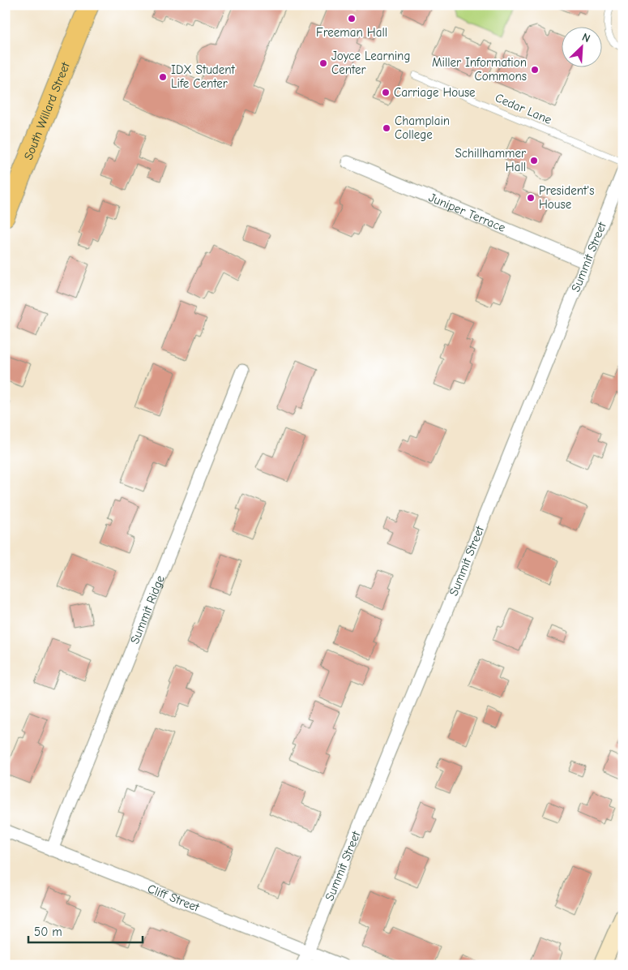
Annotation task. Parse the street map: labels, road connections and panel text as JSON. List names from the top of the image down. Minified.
{"streets":{"main road":["South Willard Street"],"street":["Juniper Terrace","Summit Street","Summit Ridge","Cliff Street"],"lane":["Cedar Lane"]},"crossings":[["Juniper Terrace","Summit Street"],["Summit Street","Cliff Street"],["Summit Ridge","Cliff Street"]],"places":["Freeman Hall","Joyce Learning Center","Miller Information Commons","IDX Student Life Center","Carriage House","Champlain College","Schillhammer Hall","President's House"],"scale_bar":"50 m","north":"top right"}
